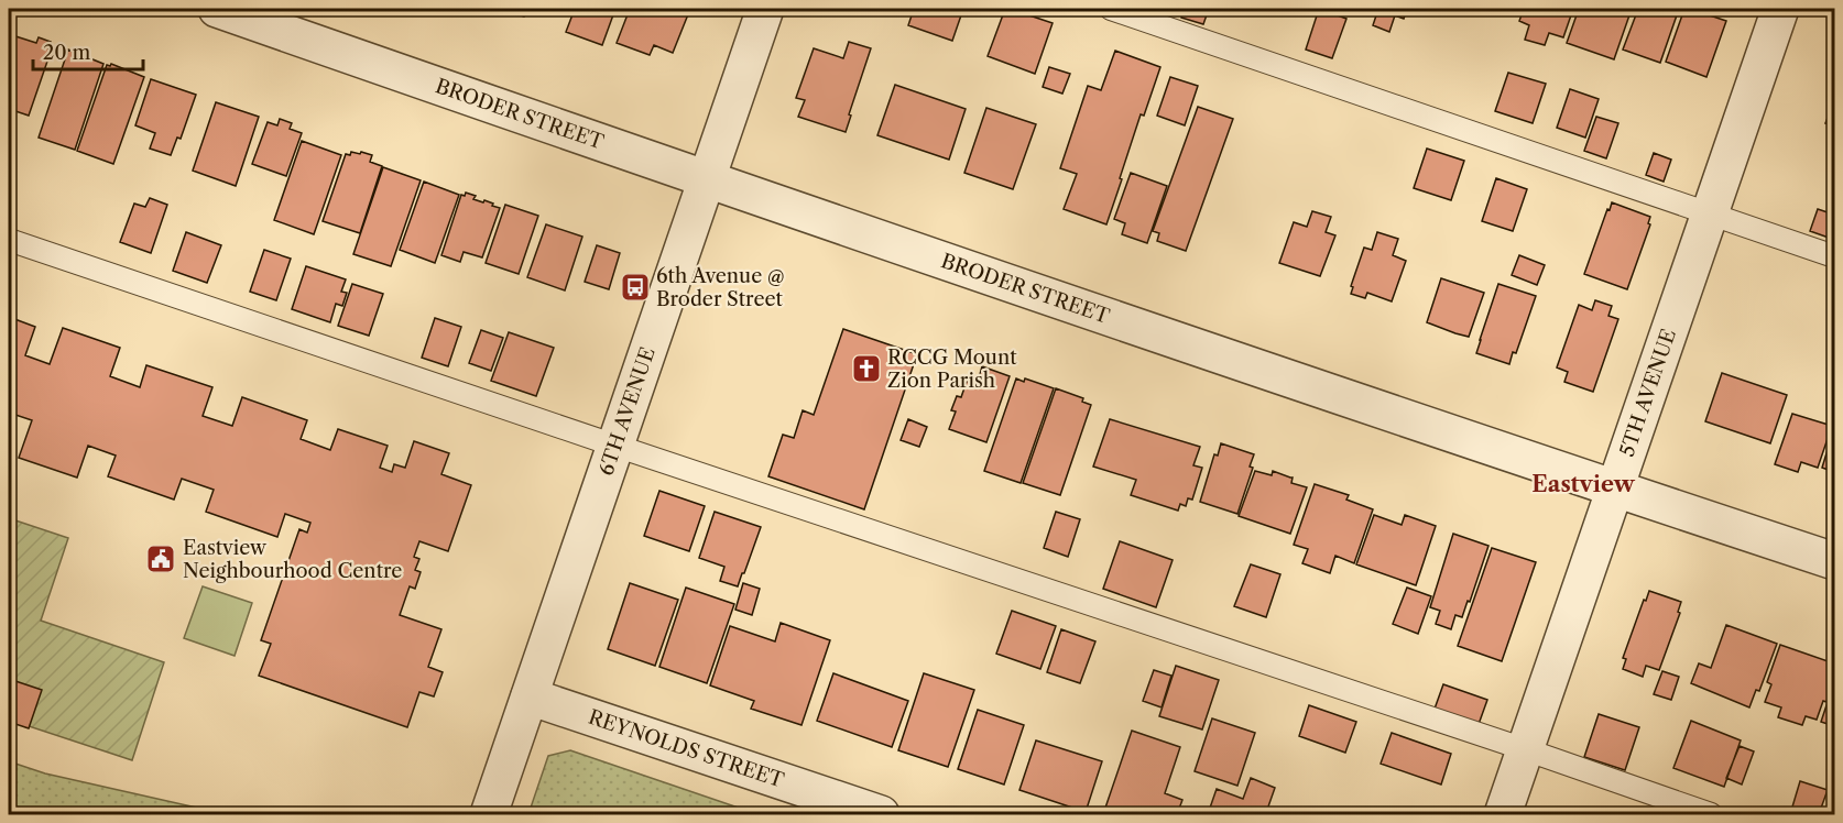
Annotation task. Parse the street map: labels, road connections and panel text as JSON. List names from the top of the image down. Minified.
{"streets":{"street":["BRODER STREET","5TH AVENUE","6TH AVENUE","REYNOLDS STREET"]},"crossings":[["BRODER STREET","5TH AVENUE"],["BRODER STREET","6TH AVENUE"],["6TH AVENUE","REYNOLDS STREET"]],"districts":["Eastview"],"places":{"bus stop":["6th Avenue @ Broder Street"],"church":["RCCG Mount Zion Parish"],"public building":["Eastview Neighbourhood Centre"]},"scale_bar":"20 m"}
